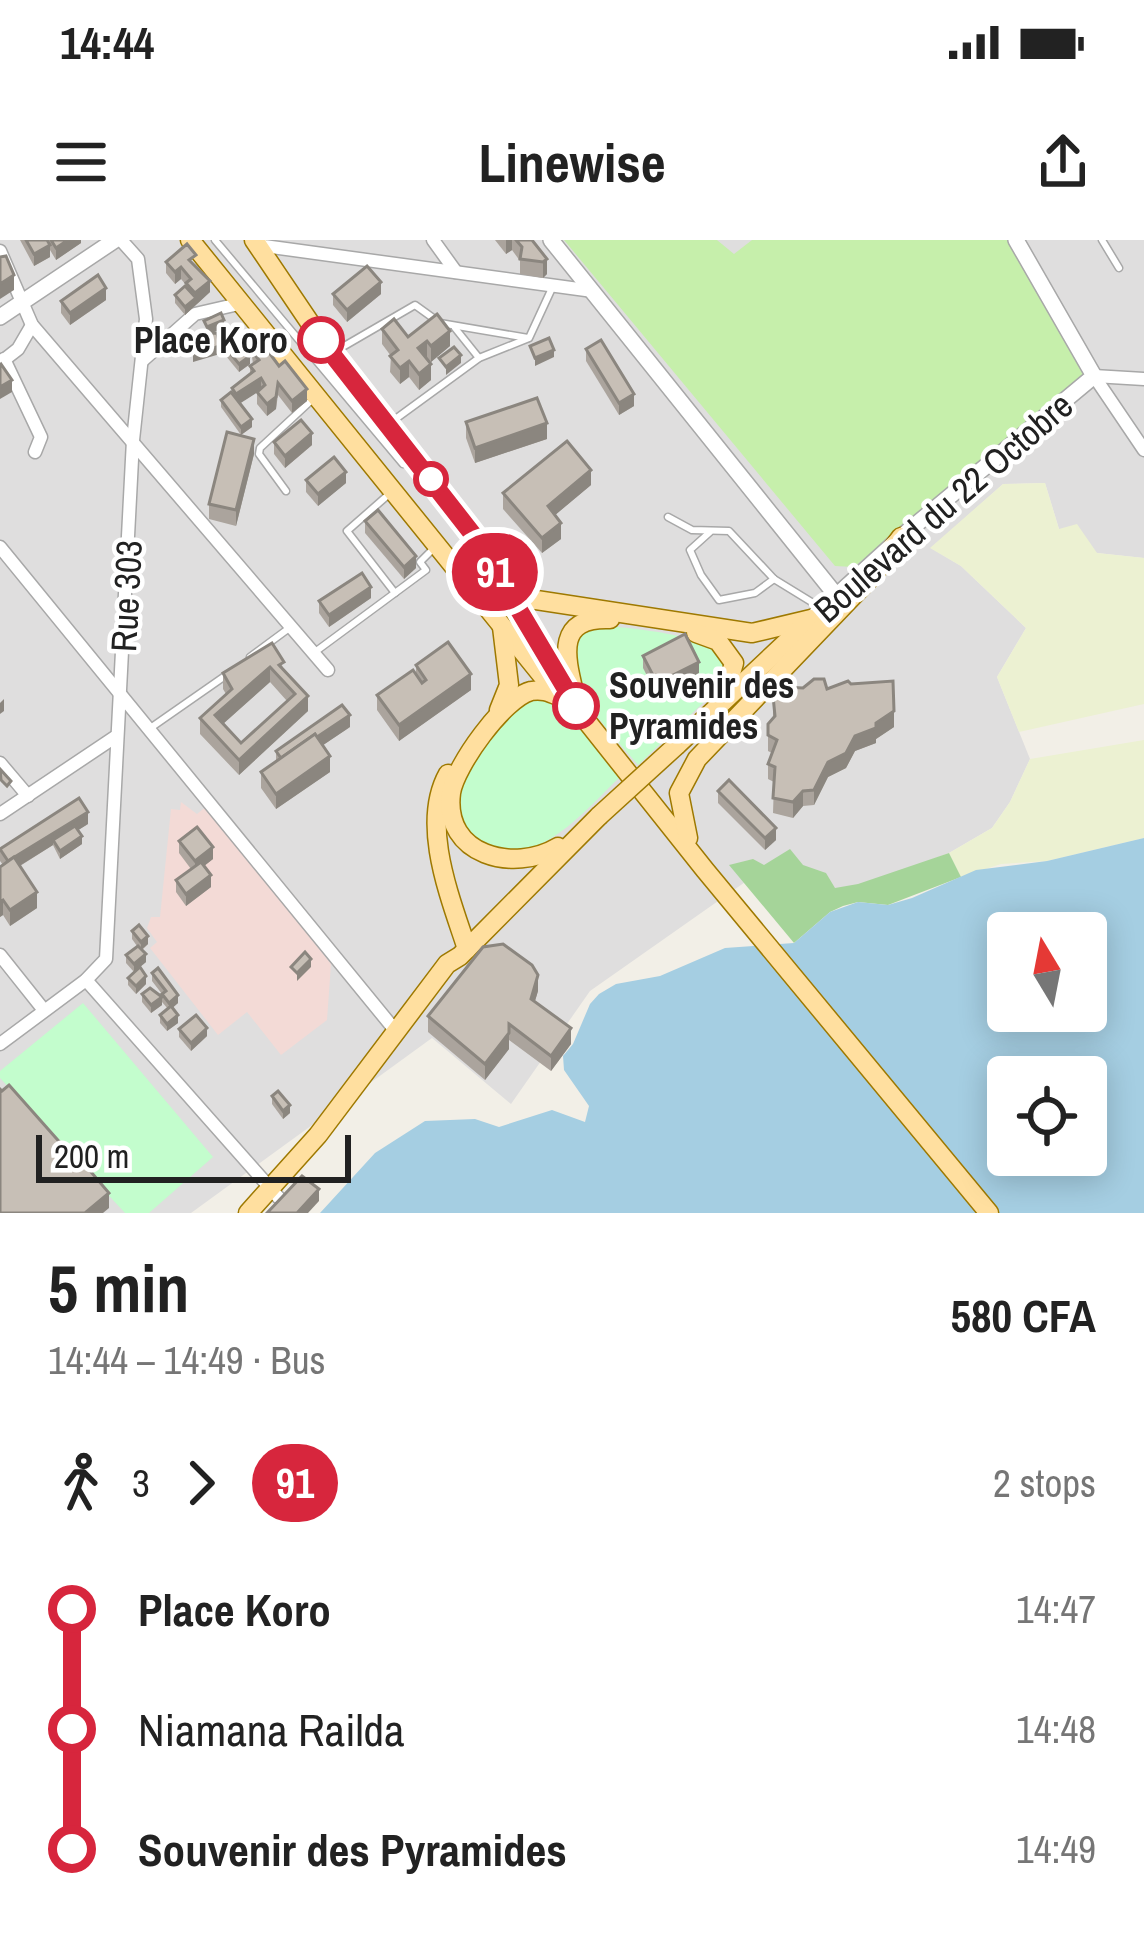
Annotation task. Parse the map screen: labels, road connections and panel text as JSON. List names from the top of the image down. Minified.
{"streets":{"main road":["Boulevard du 22 Octobre"],"street":["Rue 303"]},"places":["Place Koro","Souvenir des Pyramides"],"lines":["bus line 91"],"scale_bar":"200 m","north":"top","page":{"status":"14:44","header":"Linewise","on_map":"91","scale":"200 m","heading":["5 min","14:44 – 14:49 · Bus","580 CFA"],"legs":["3","91","2 stops"],"list":[{"name":"Place Koro","value":"14:47"},{"name":"Niamana Railda","value":"14:48"},{"name":"Souvenir des Pyramides","value":"14:49"}]}}
